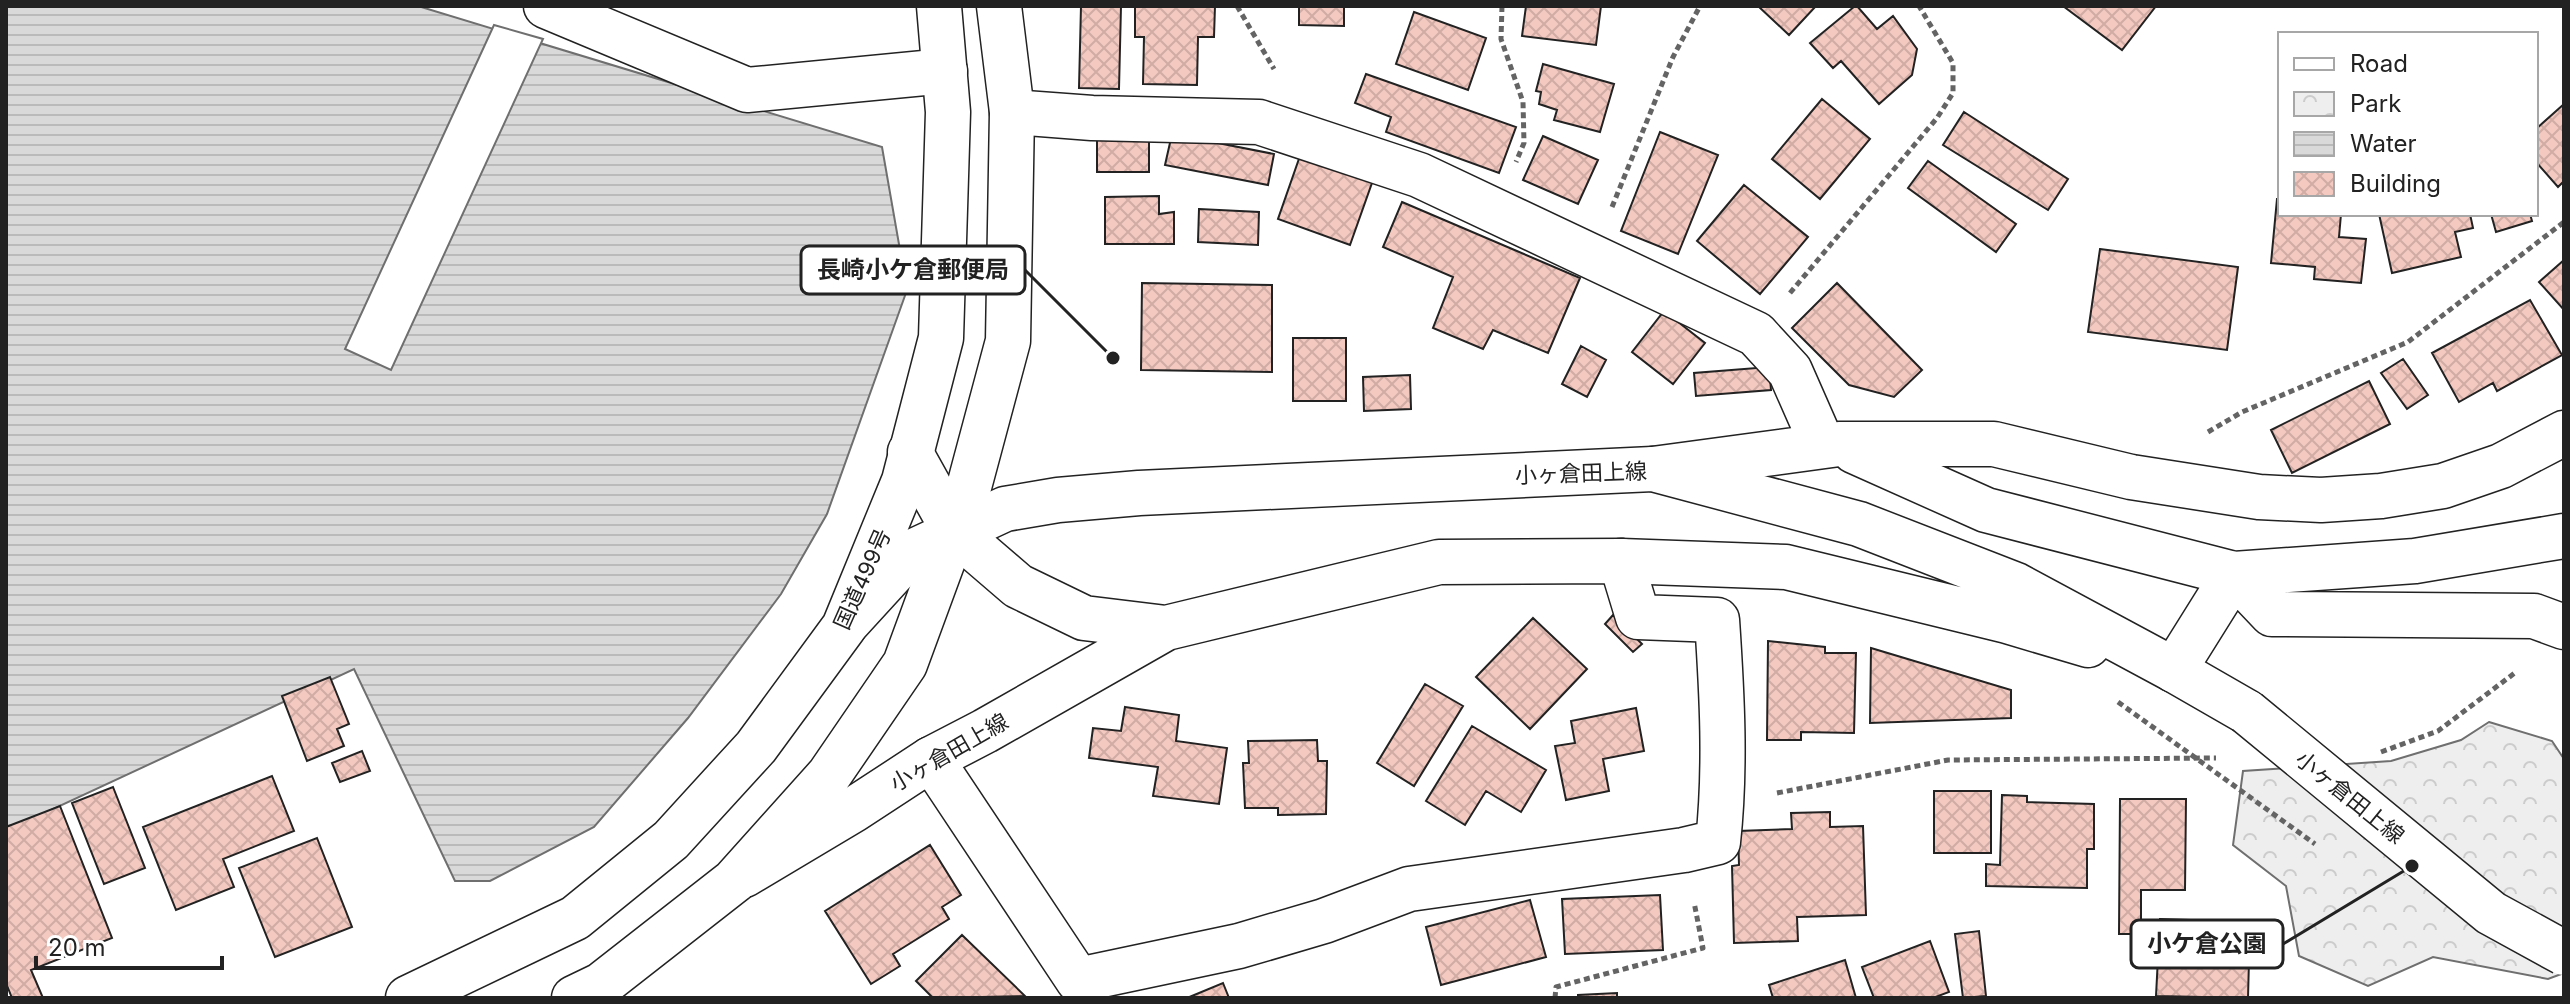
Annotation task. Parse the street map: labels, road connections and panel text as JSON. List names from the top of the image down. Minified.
{"streets":{"main road":["小ヶ倉田上線","国道499号"]},"crossings":[["小ヶ倉田上線","国道499号"]],"places":["長崎小ケ倉郵便局","小ケ倉公園"],"legend":["Road","Park","Water","Building"],"scale_bar":"20 m"}
